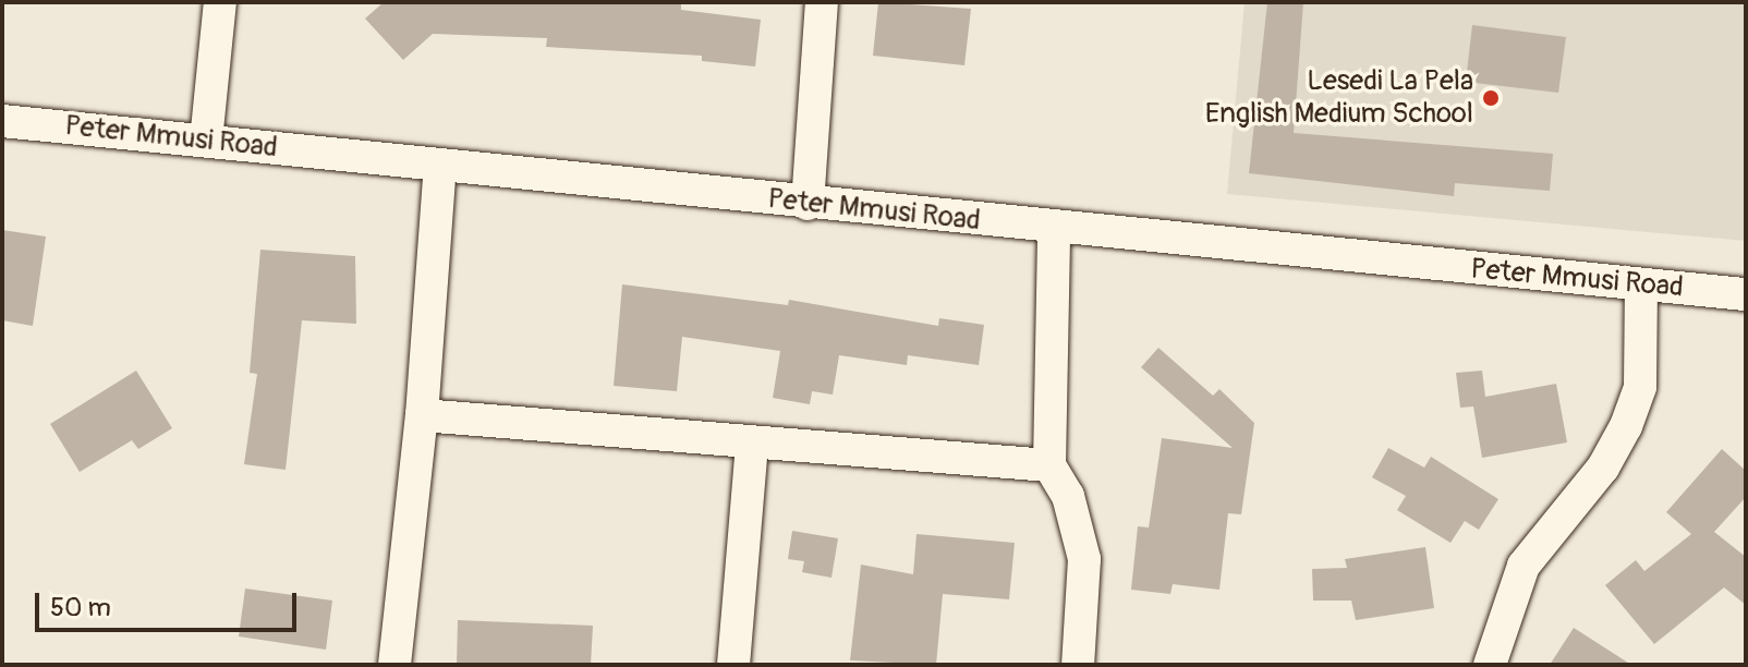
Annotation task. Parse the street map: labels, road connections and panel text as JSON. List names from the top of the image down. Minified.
{"streets":{"street":["Peter Mmusi Road"]},"places":["Lesedi La Pela English Medium School"],"scale_bar":"50 m"}
